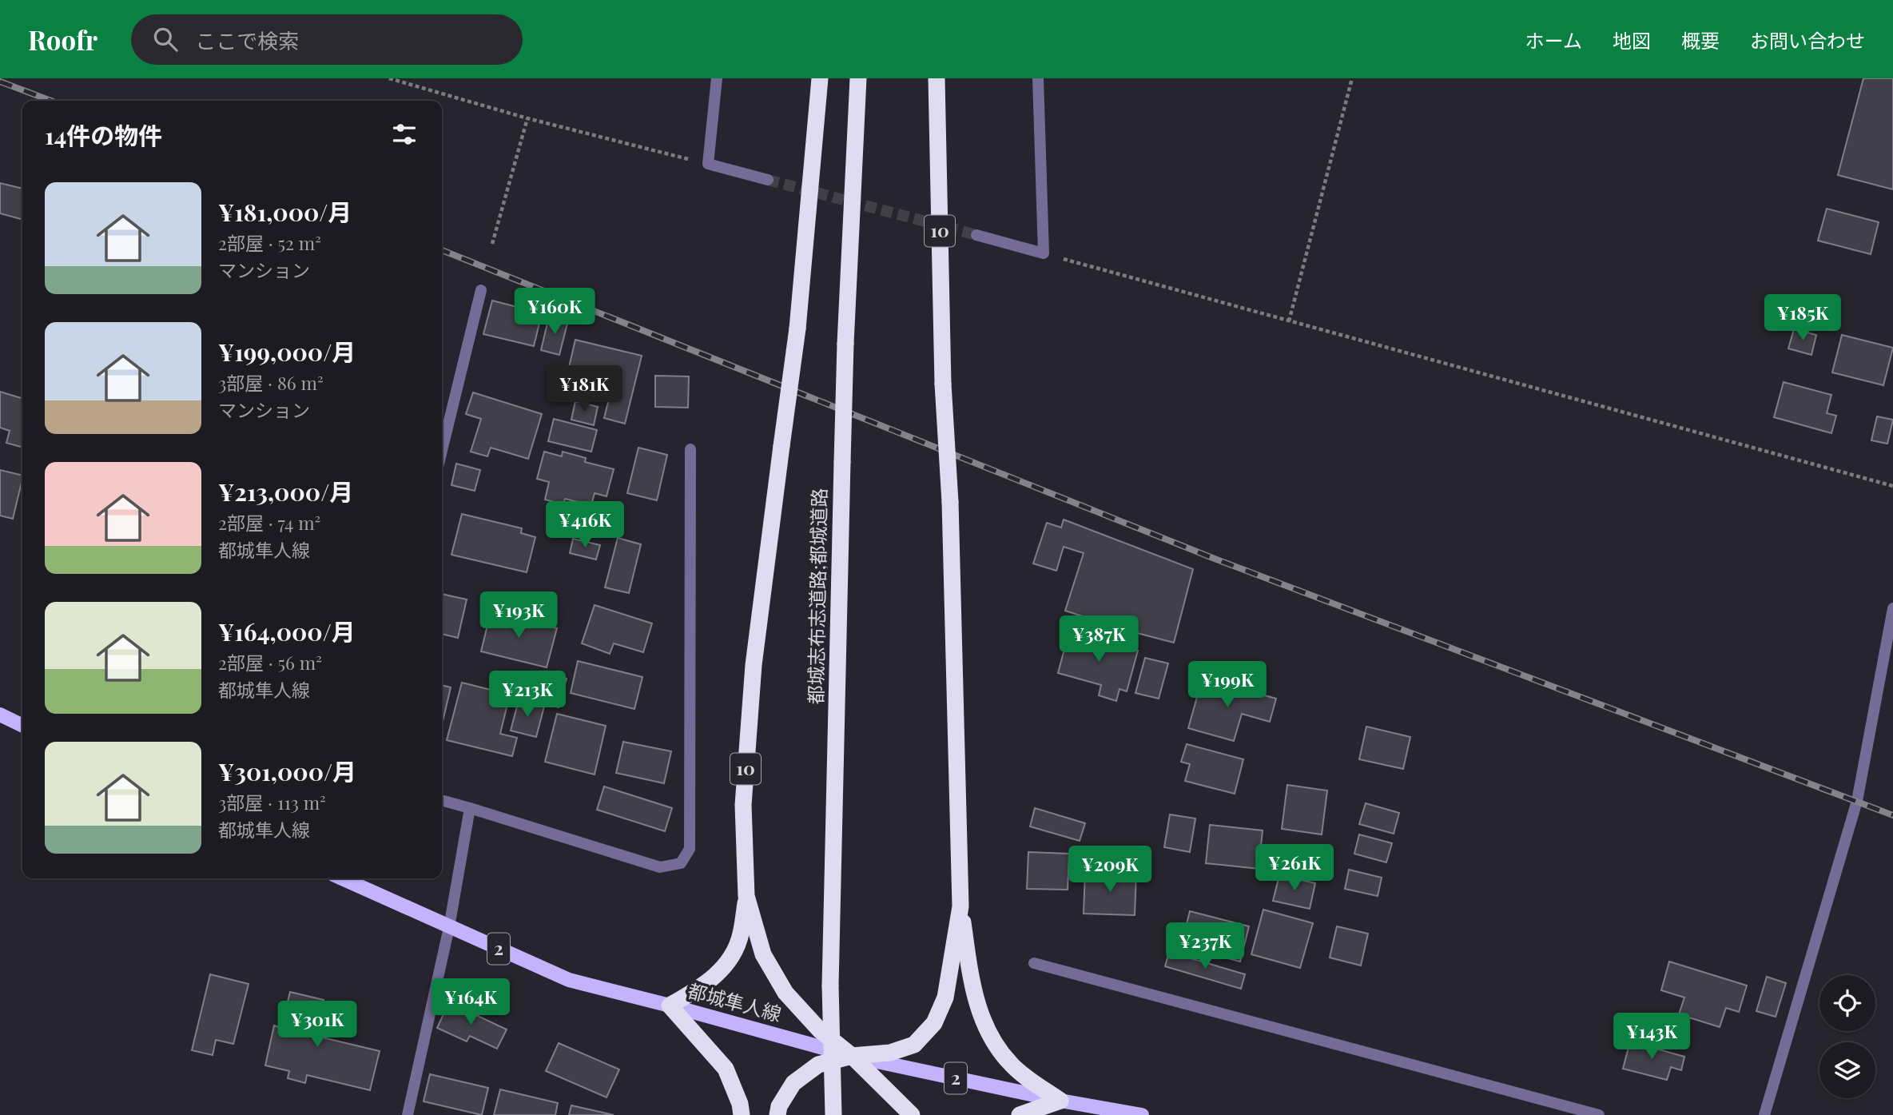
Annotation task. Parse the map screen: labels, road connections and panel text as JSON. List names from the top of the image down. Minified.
{"streets":{"highway":["10","都城志布志道路;都城道路"],"main road":["2","都城隼人線"]},"crossings":[["10","都城隼人線"]],"page":{"header":"Roofr","search":"ここで検索","nav":["ホーム","地図","概要","お問い合わせ"],"heading":"14件の物件","list":[{"name":"¥181,000/月","note":"2部屋 · 52 m² · マンション"},{"name":"¥199,000/月","note":"3部屋 · 86 m² · マンション"},{"name":"¥213,000/月","note":"2部屋 · 74 m² · 都城隼人線"},{"name":"¥164,000/月","note":"2部屋 · 56 m² · 都城隼人線"},{"name":"¥301,000/月","note":"3部屋 · 113 m² · 都城隼人線"}],"price":["¥160K","¥185K","¥181K","¥416K","¥193K","¥387K","¥199K","¥213K","¥261K","¥209K","¥237K","¥164K","¥301K","¥143K"]}}
